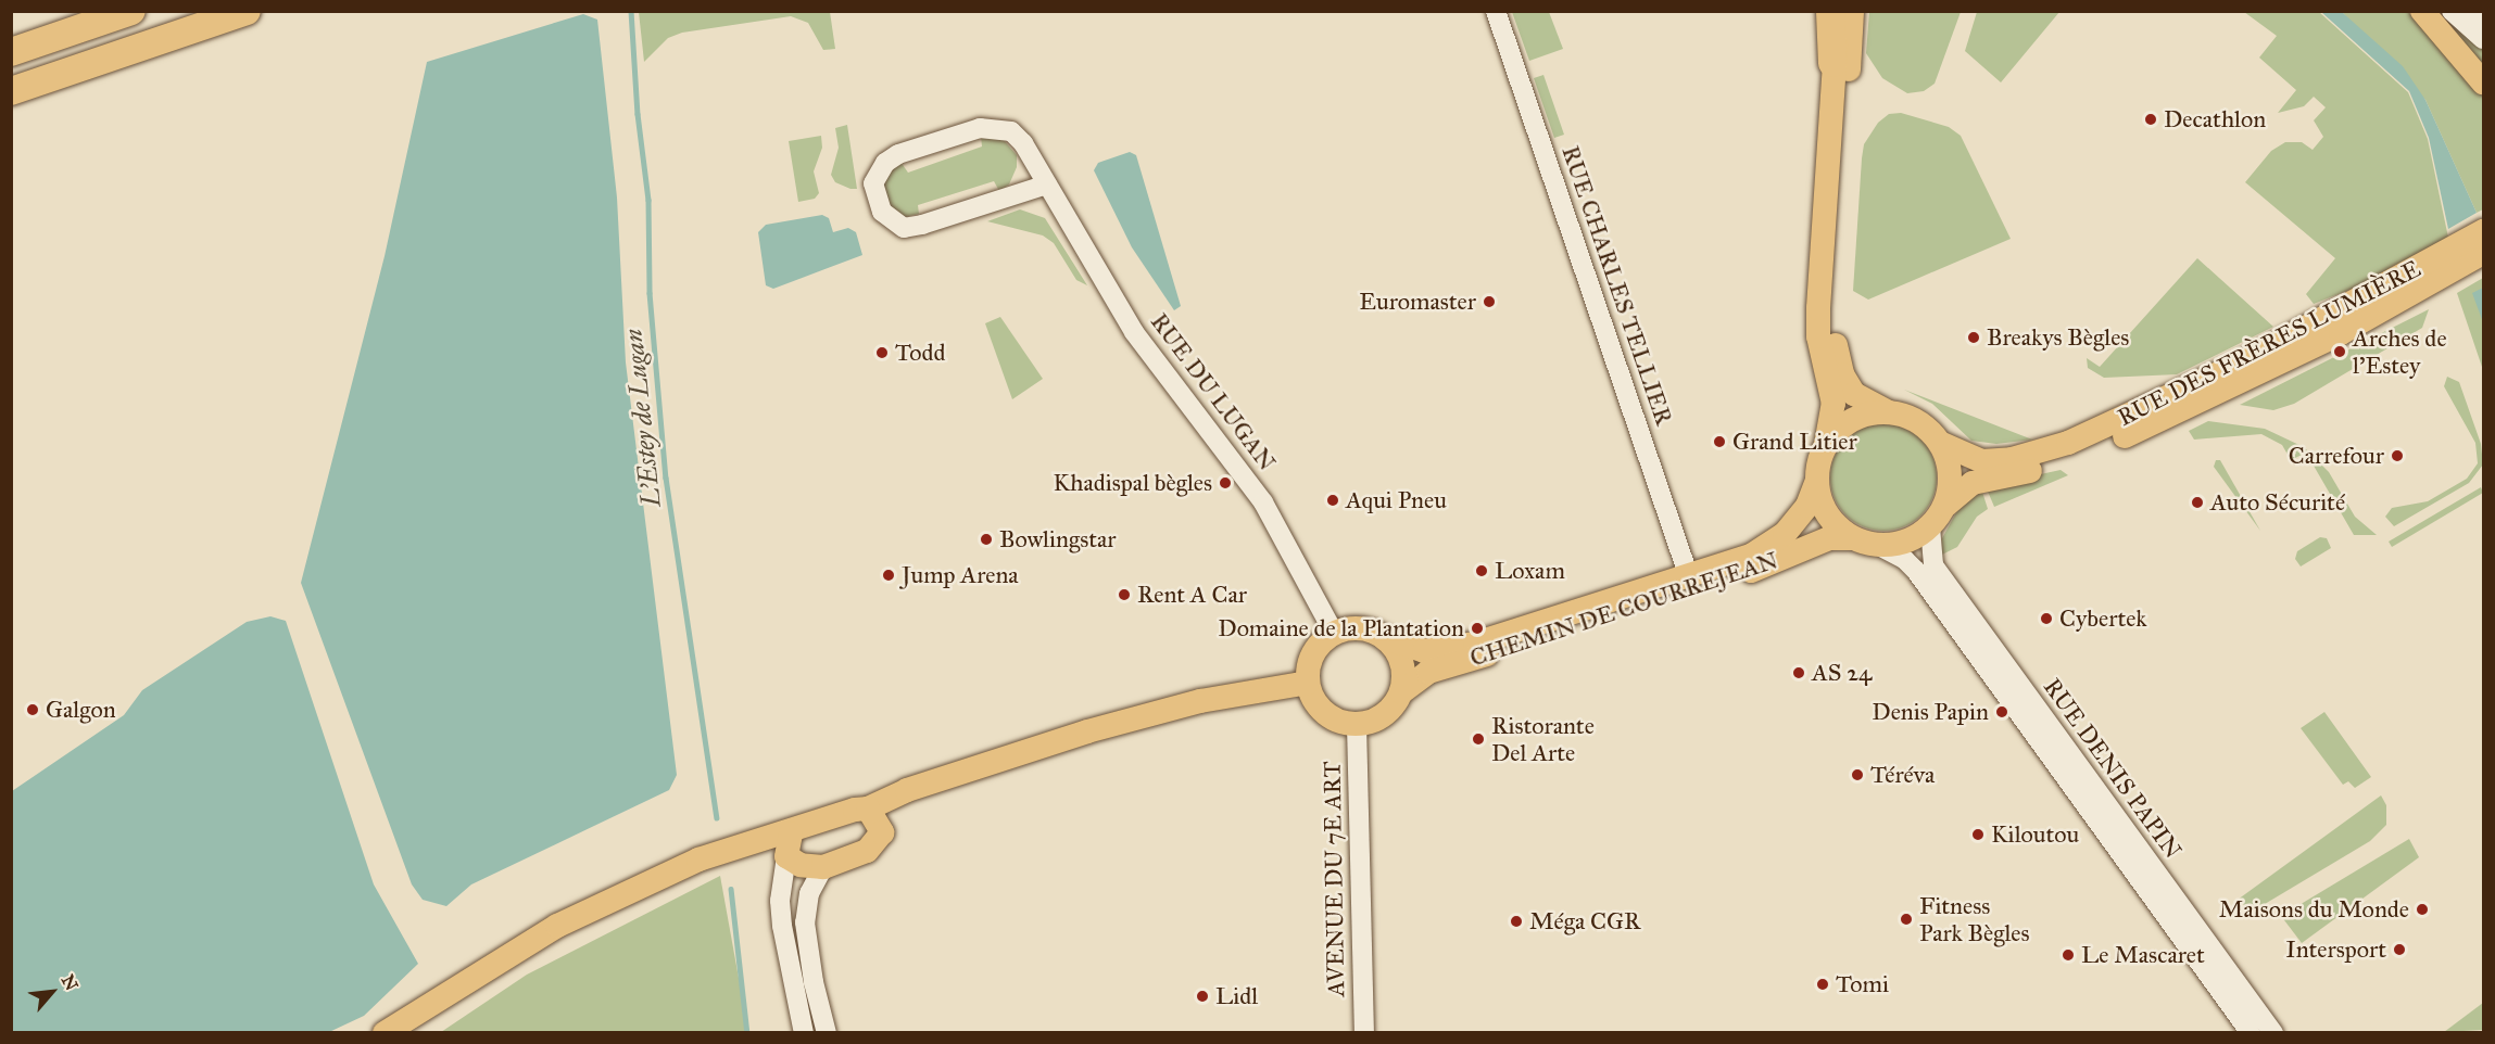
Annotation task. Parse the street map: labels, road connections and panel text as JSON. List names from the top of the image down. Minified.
{"streets":{"main road":["RUE DES FRÈRES LUMIÈRE","CHEMIN DE COURREJEAN"],"street":["RUE CHARLES TELLIER","RUE DU LUGAN","RUE DENIS PAPIN","AVENUE DU 7E ART"]},"crossings":[["RUE CHARLES TELLIER","CHEMIN DE COURREJEAN"],["RUE DES FRÈRES LUMIÈRE","CHEMIN DE COURREJEAN"],["RUE DES FRÈRES LUMIÈRE","RUE DENIS PAPIN"],["RUE DU LUGAN","CHEMIN DE COURREJEAN"],["RUE DU LUGAN","AVENUE DU 7E ART"],["CHEMIN DE COURREJEAN","RUE DENIS PAPIN"],["CHEMIN DE COURREJEAN","AVENUE DU 7E ART"]],"water":["L'Estey de Lugan"],"places":["Decathlon","Euromaster","Breakys Bègles","Arches de l'Estey","Todd","Grand Litier","Carrefour","Khadispal bègles","Aqui Pneu","Auto Sécurité","Bowlingstar","Loxam","Jump Arena","Rent A Car","Cybertek","Domaine de la Plantation","AS 24","Galgon","Denis Papin","Ristorante Del Arte","Téréva","Kiloutou","Maisons du Monde","Fitness Park Bègles","Méga CGR","Intersport","Le Mascaret","Tomi","Lidl"],"north":"top right"}
